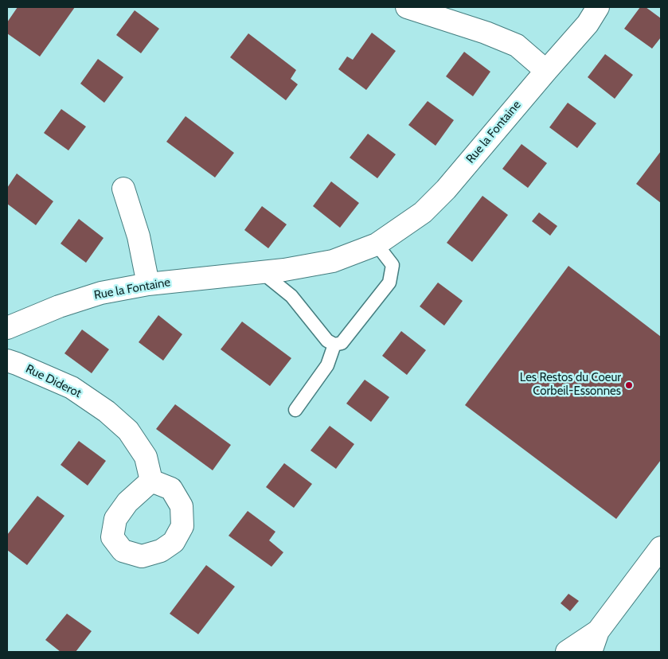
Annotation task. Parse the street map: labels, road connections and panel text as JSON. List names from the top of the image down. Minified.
{"streets":{"street":["Rue la Fontaine","Rue Diderot"]},"places":["Les Restos du Coeur Corbeil-Essonnes"]}
